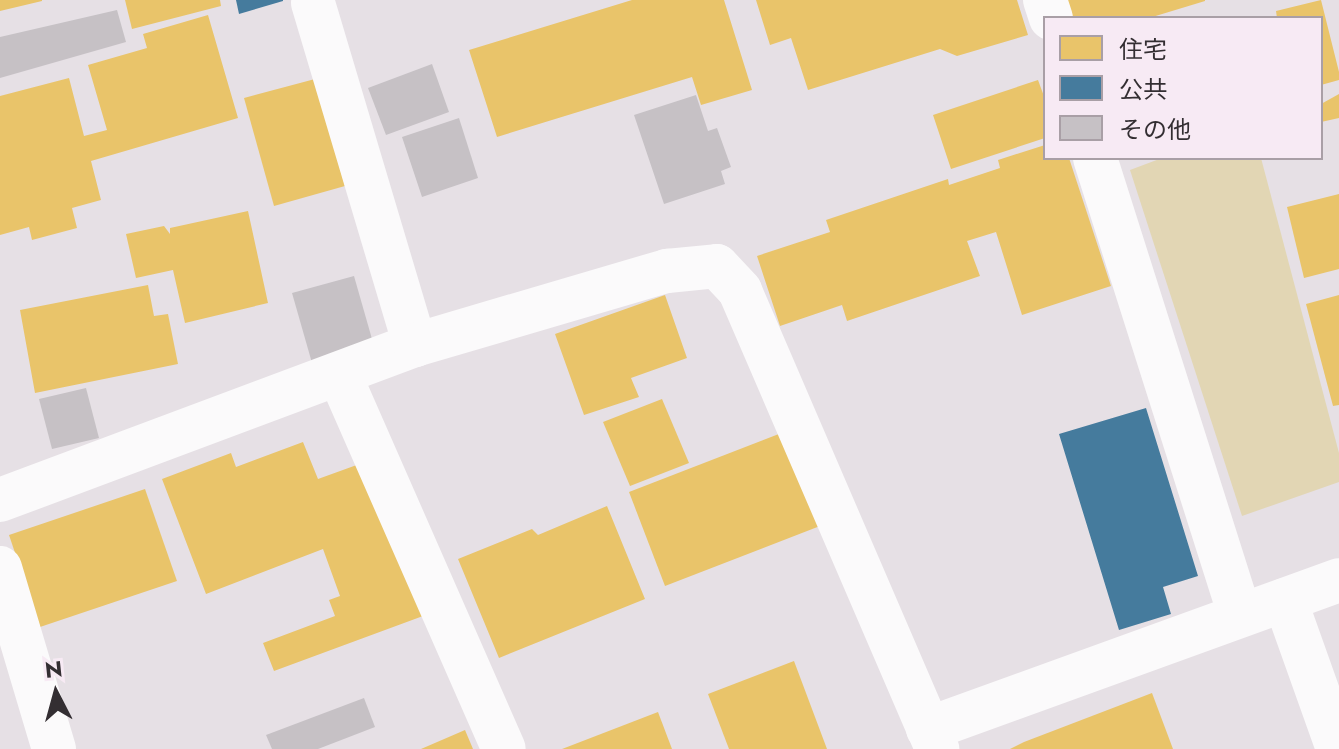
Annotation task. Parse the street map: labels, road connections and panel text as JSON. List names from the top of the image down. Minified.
{"legend":["住宅","公共","その他"],"north":"top"}
